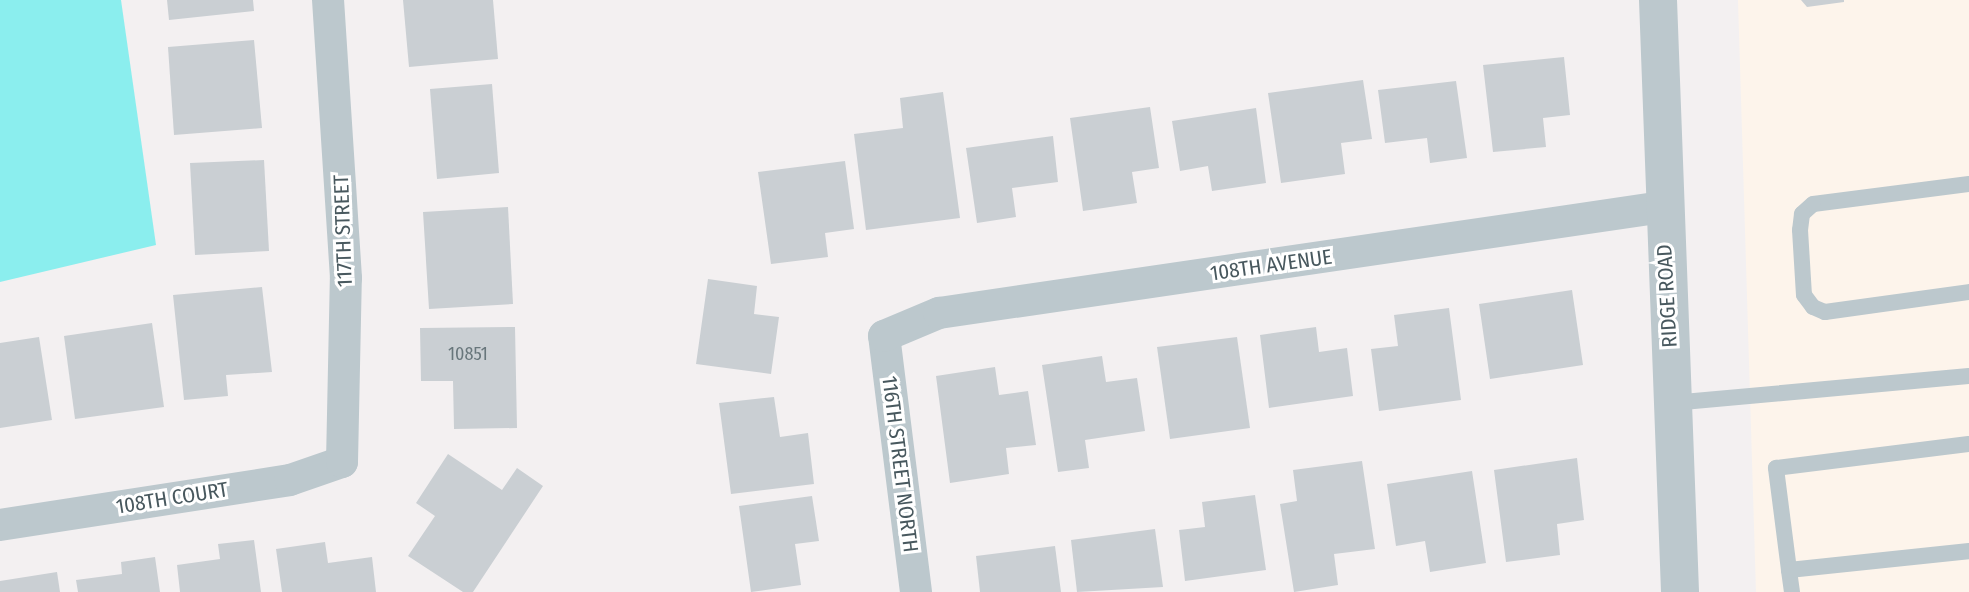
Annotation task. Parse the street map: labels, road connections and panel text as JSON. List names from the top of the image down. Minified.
{"streets":{"street":["117TH STREET","108TH AVENUE","RIDGE ROAD","116TH STREET NORTH","108TH COURT"]},"crossings":[["117TH STREET","108TH COURT"],["108TH AVENUE","RIDGE ROAD"],["108TH AVENUE","116TH STREET NORTH"]],"house_numbers":["10851"]}
